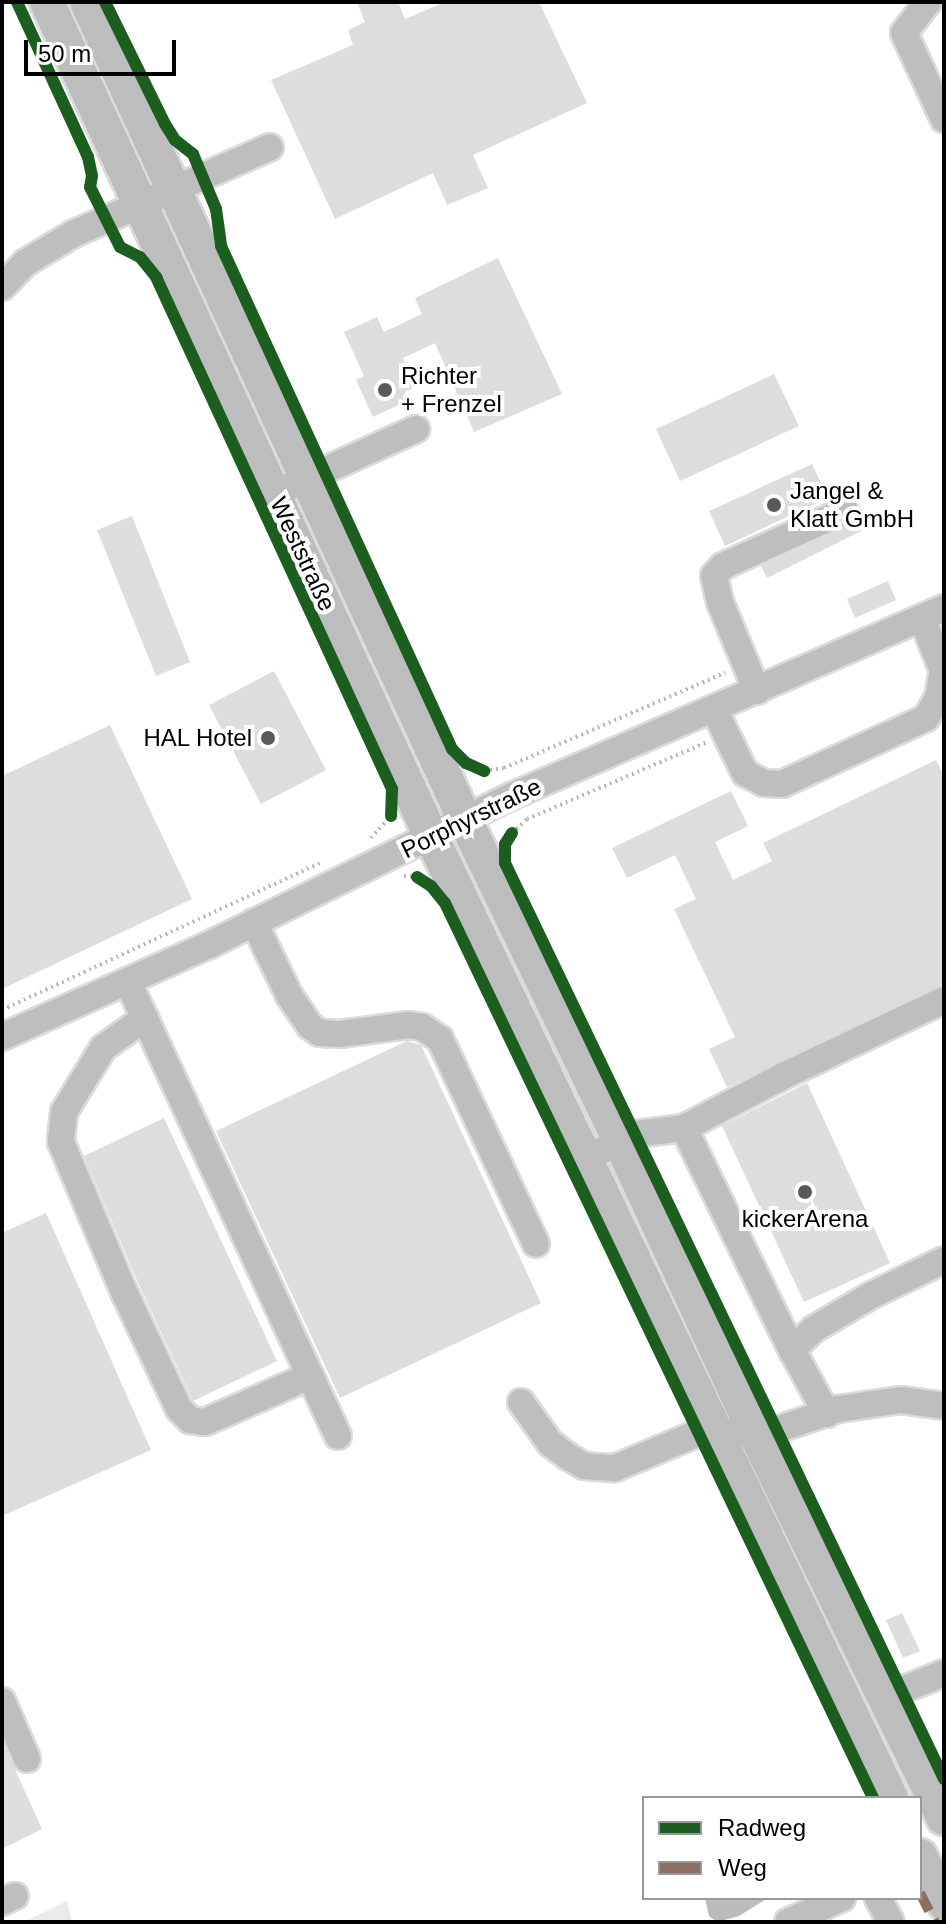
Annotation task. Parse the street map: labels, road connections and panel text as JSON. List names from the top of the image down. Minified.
{"streets":{"main road":["Weststraße"],"street":["Porphyrstraße"]},"crossings":[["Weststraße","Porphyrstraße"]],"places":["Richter + Frenzel","Jangel & Klatt GmbH","HAL Hotel","kickerArena"],"legend":["Radweg","Weg"],"scale_bar":"50 m"}
